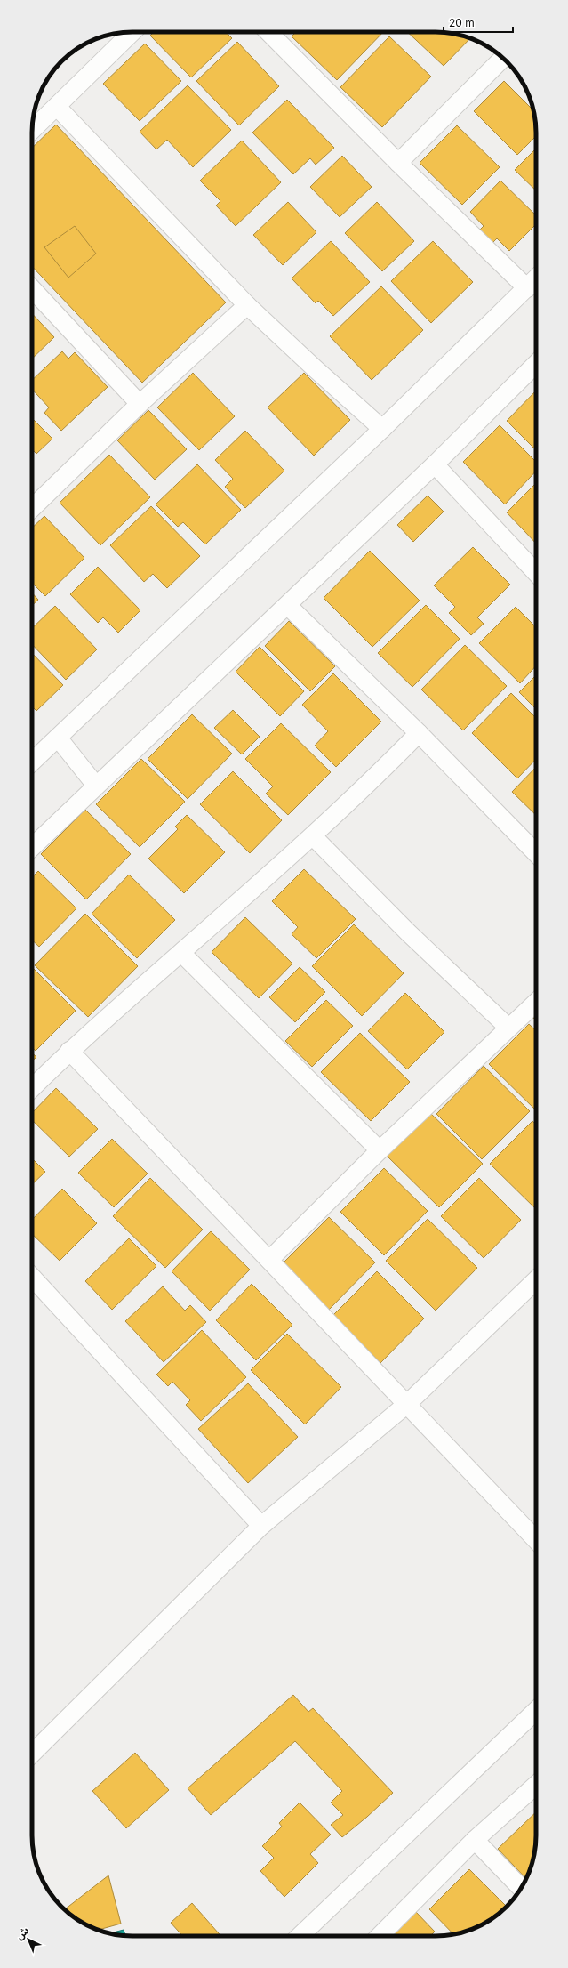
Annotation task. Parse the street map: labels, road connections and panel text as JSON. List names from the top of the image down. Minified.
{"scale_bar":"20 m","north":"top left"}
